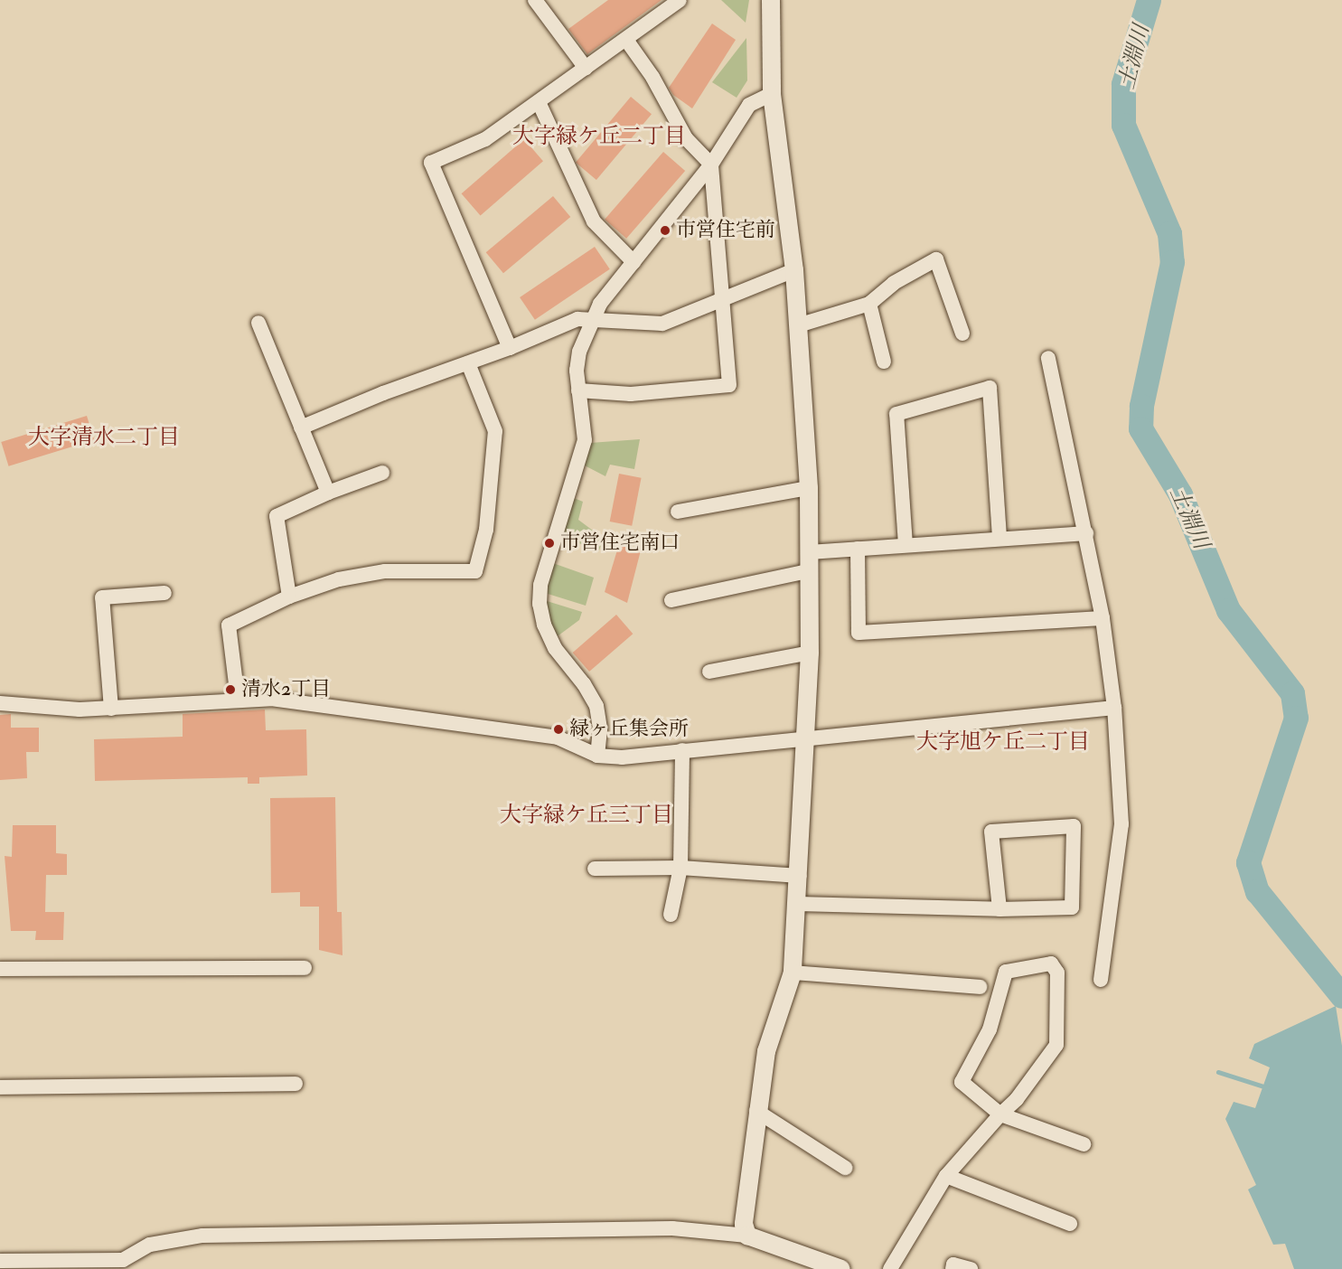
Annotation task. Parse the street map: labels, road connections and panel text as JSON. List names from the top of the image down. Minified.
{"districts":["大字緑ケ丘二丁目","大字清水二丁目","大字旭ケ丘二丁目","大字緑ケ丘三丁目"],"water":["土淵川"],"places":["市営住宅前","市営住宅南口","清水2丁目","緑ヶ丘集会所"]}
